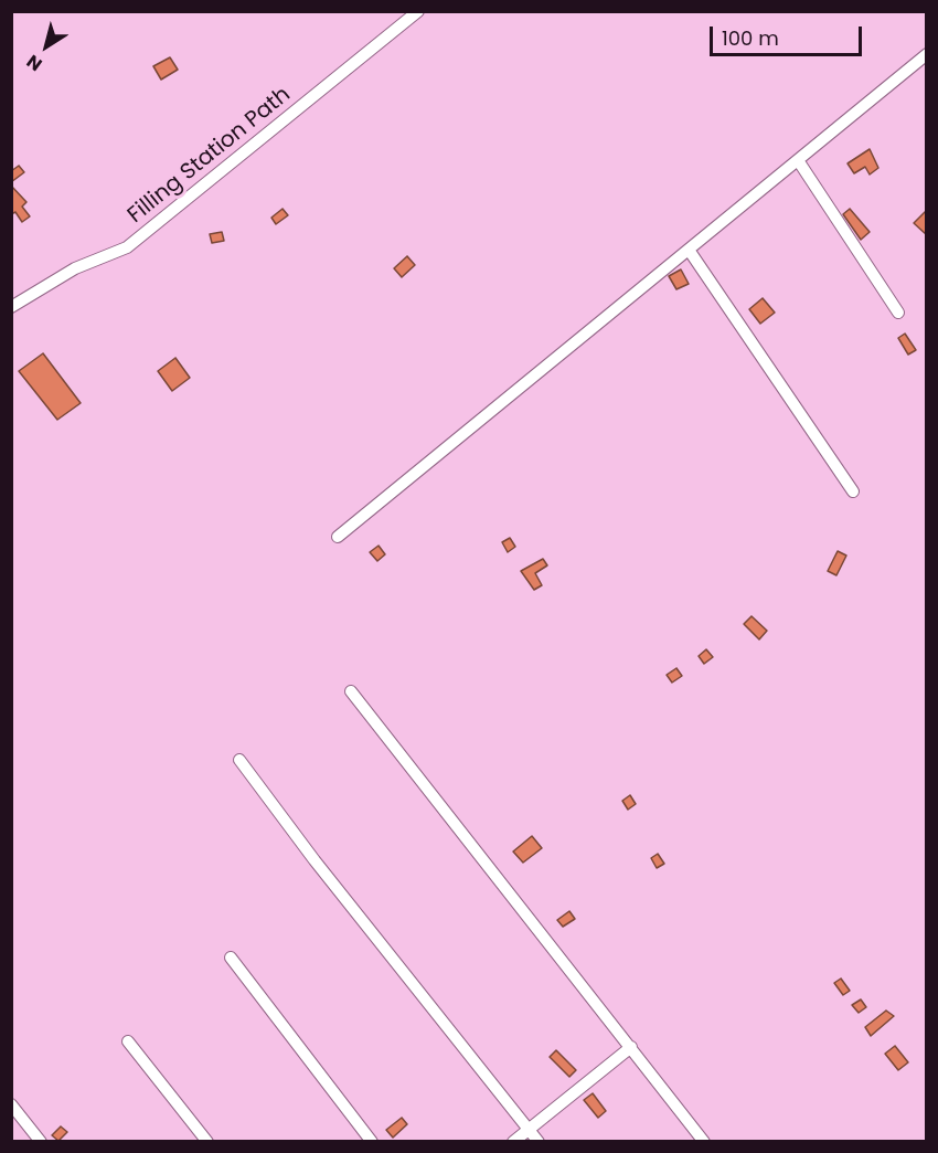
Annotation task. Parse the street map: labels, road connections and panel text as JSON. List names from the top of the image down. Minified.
{"streets":{"street":["Filling Station Path"]},"scale_bar":"100 m","north":"bottom left"}
